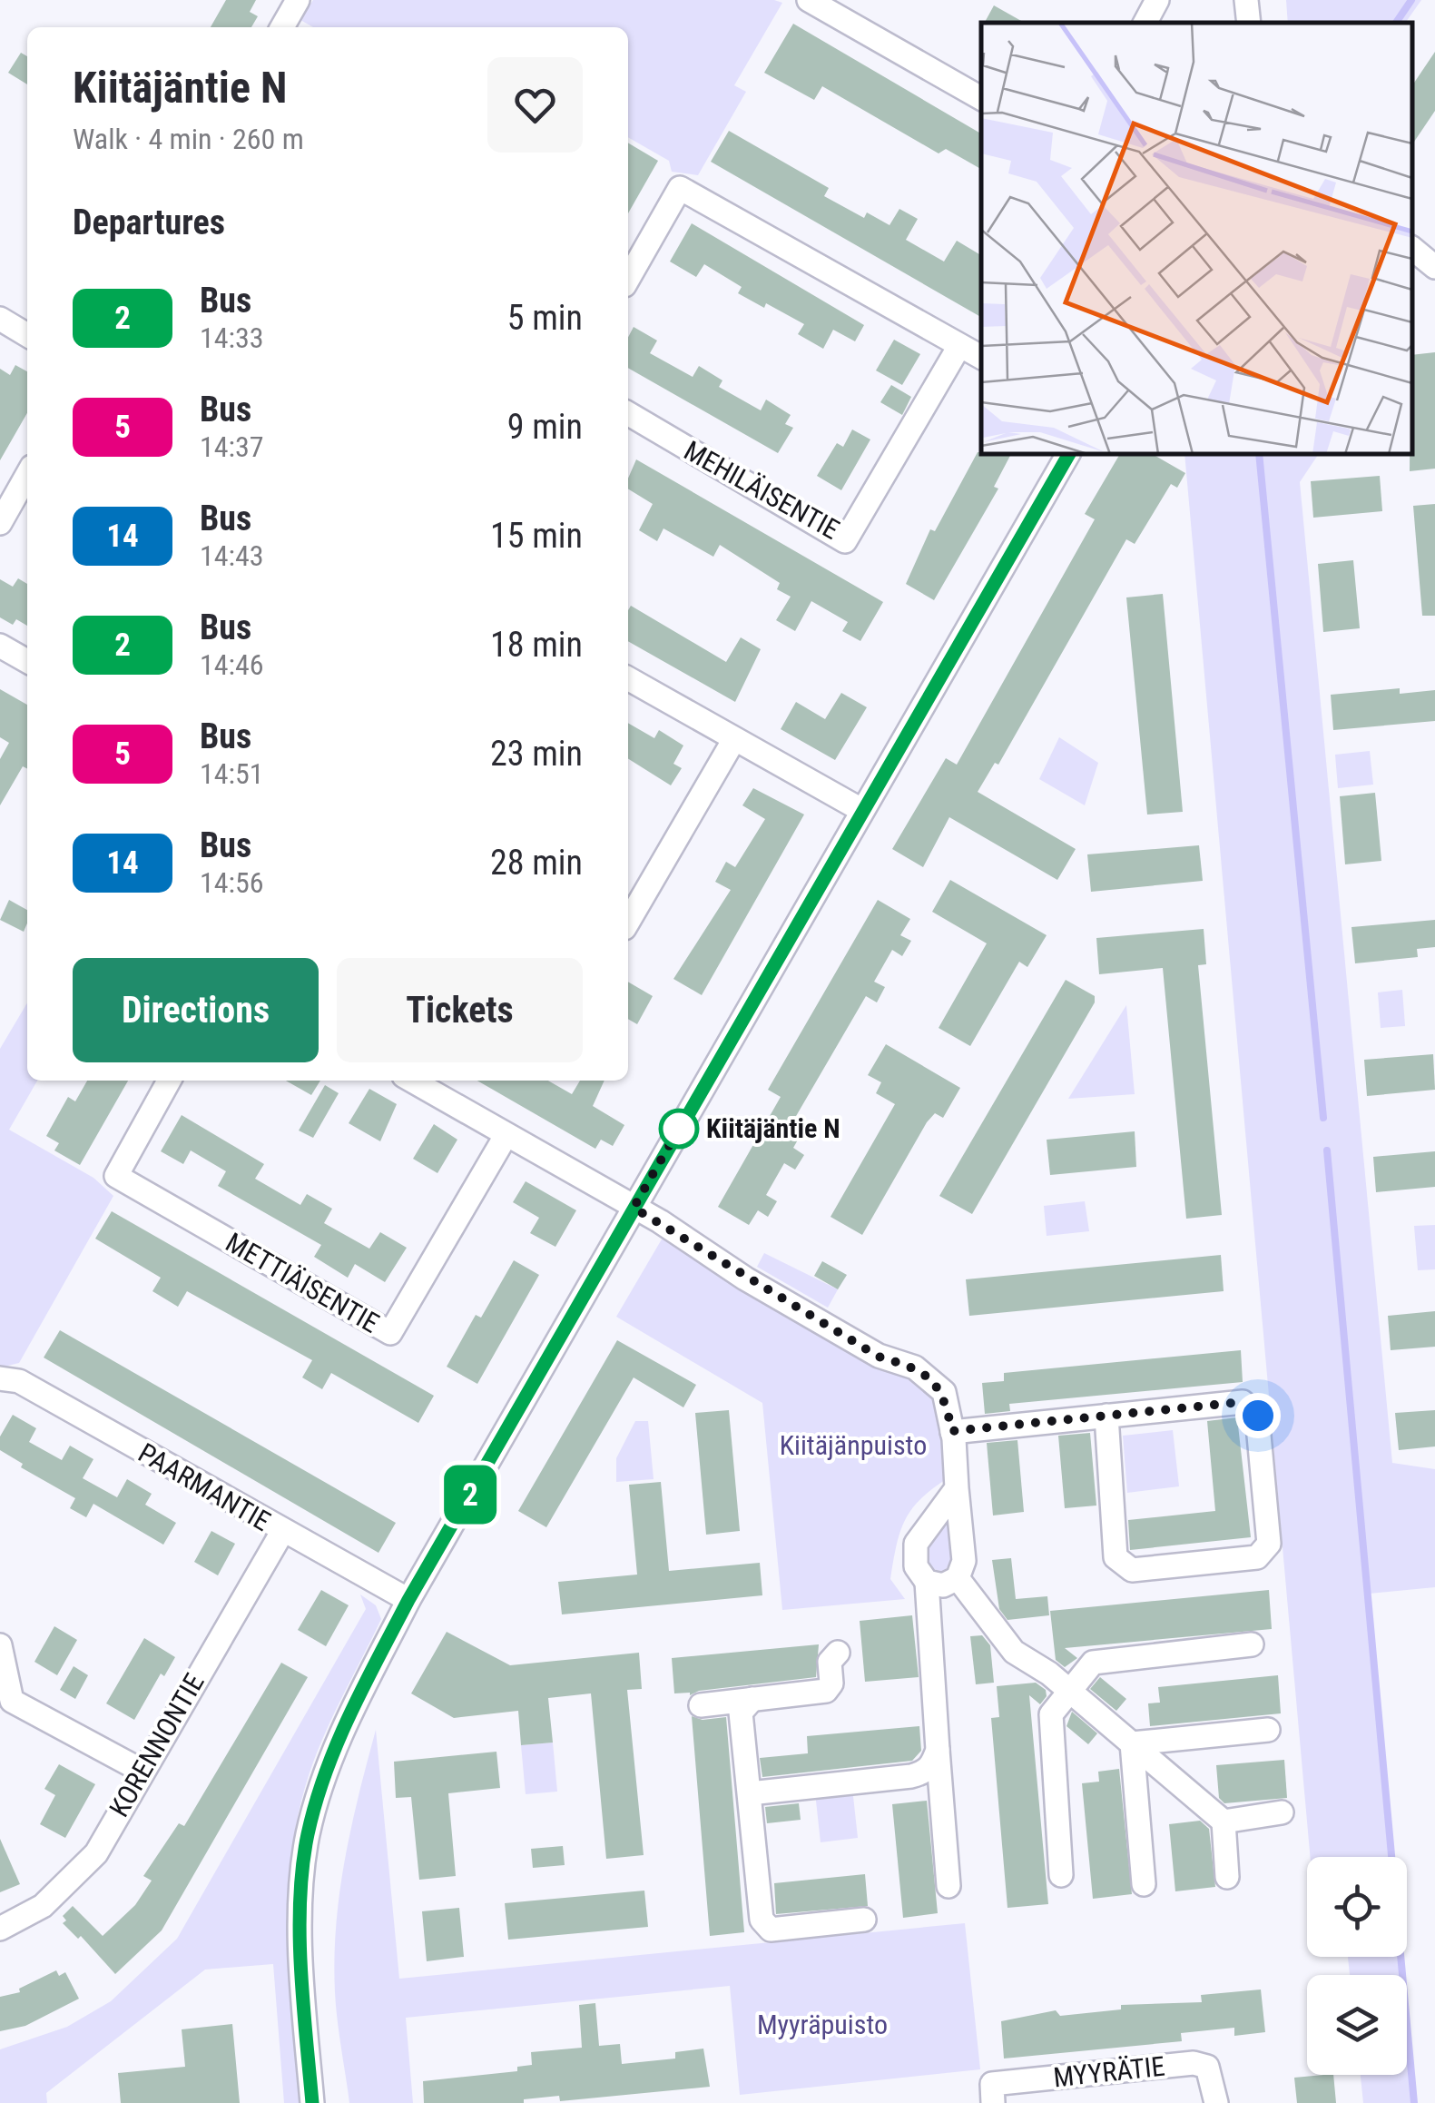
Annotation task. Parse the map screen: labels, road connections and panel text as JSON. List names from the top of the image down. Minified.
{"streets":{"street":["MEHILÄISENTIE","METTIÄISENTIE","PAARMANTIE","KORENNONTIE","MYYRÄTIE"]},"crossings":[["PAARMANTIE","KORENNONTIE"]],"parks":["Kiitäjänpuisto","Myyräpuisto"],"places":["Kiitäjäntie N"],"lines":["bus line 2"],"page":{"on_map":"2","heading":[["Kiitäjäntie N","Walk · 4 min · 260 m"],"Departures"],"list":[{"mark":"2","name":"Bus","note":"14:33","value":"5 min"},{"mark":"5","name":"Bus","note":"14:37","value":"9 min"},{"mark":"14","name":"Bus","note":"14:43","value":"15 min"},{"mark":"2","name":"Bus","note":"14:46","value":"18 min"},{"mark":"5","name":"Bus","note":"14:51","value":"23 min"},{"mark":"14","name":"Bus","note":"14:56","value":"28 min"}],"buttons":["Directions","Tickets"]}}
